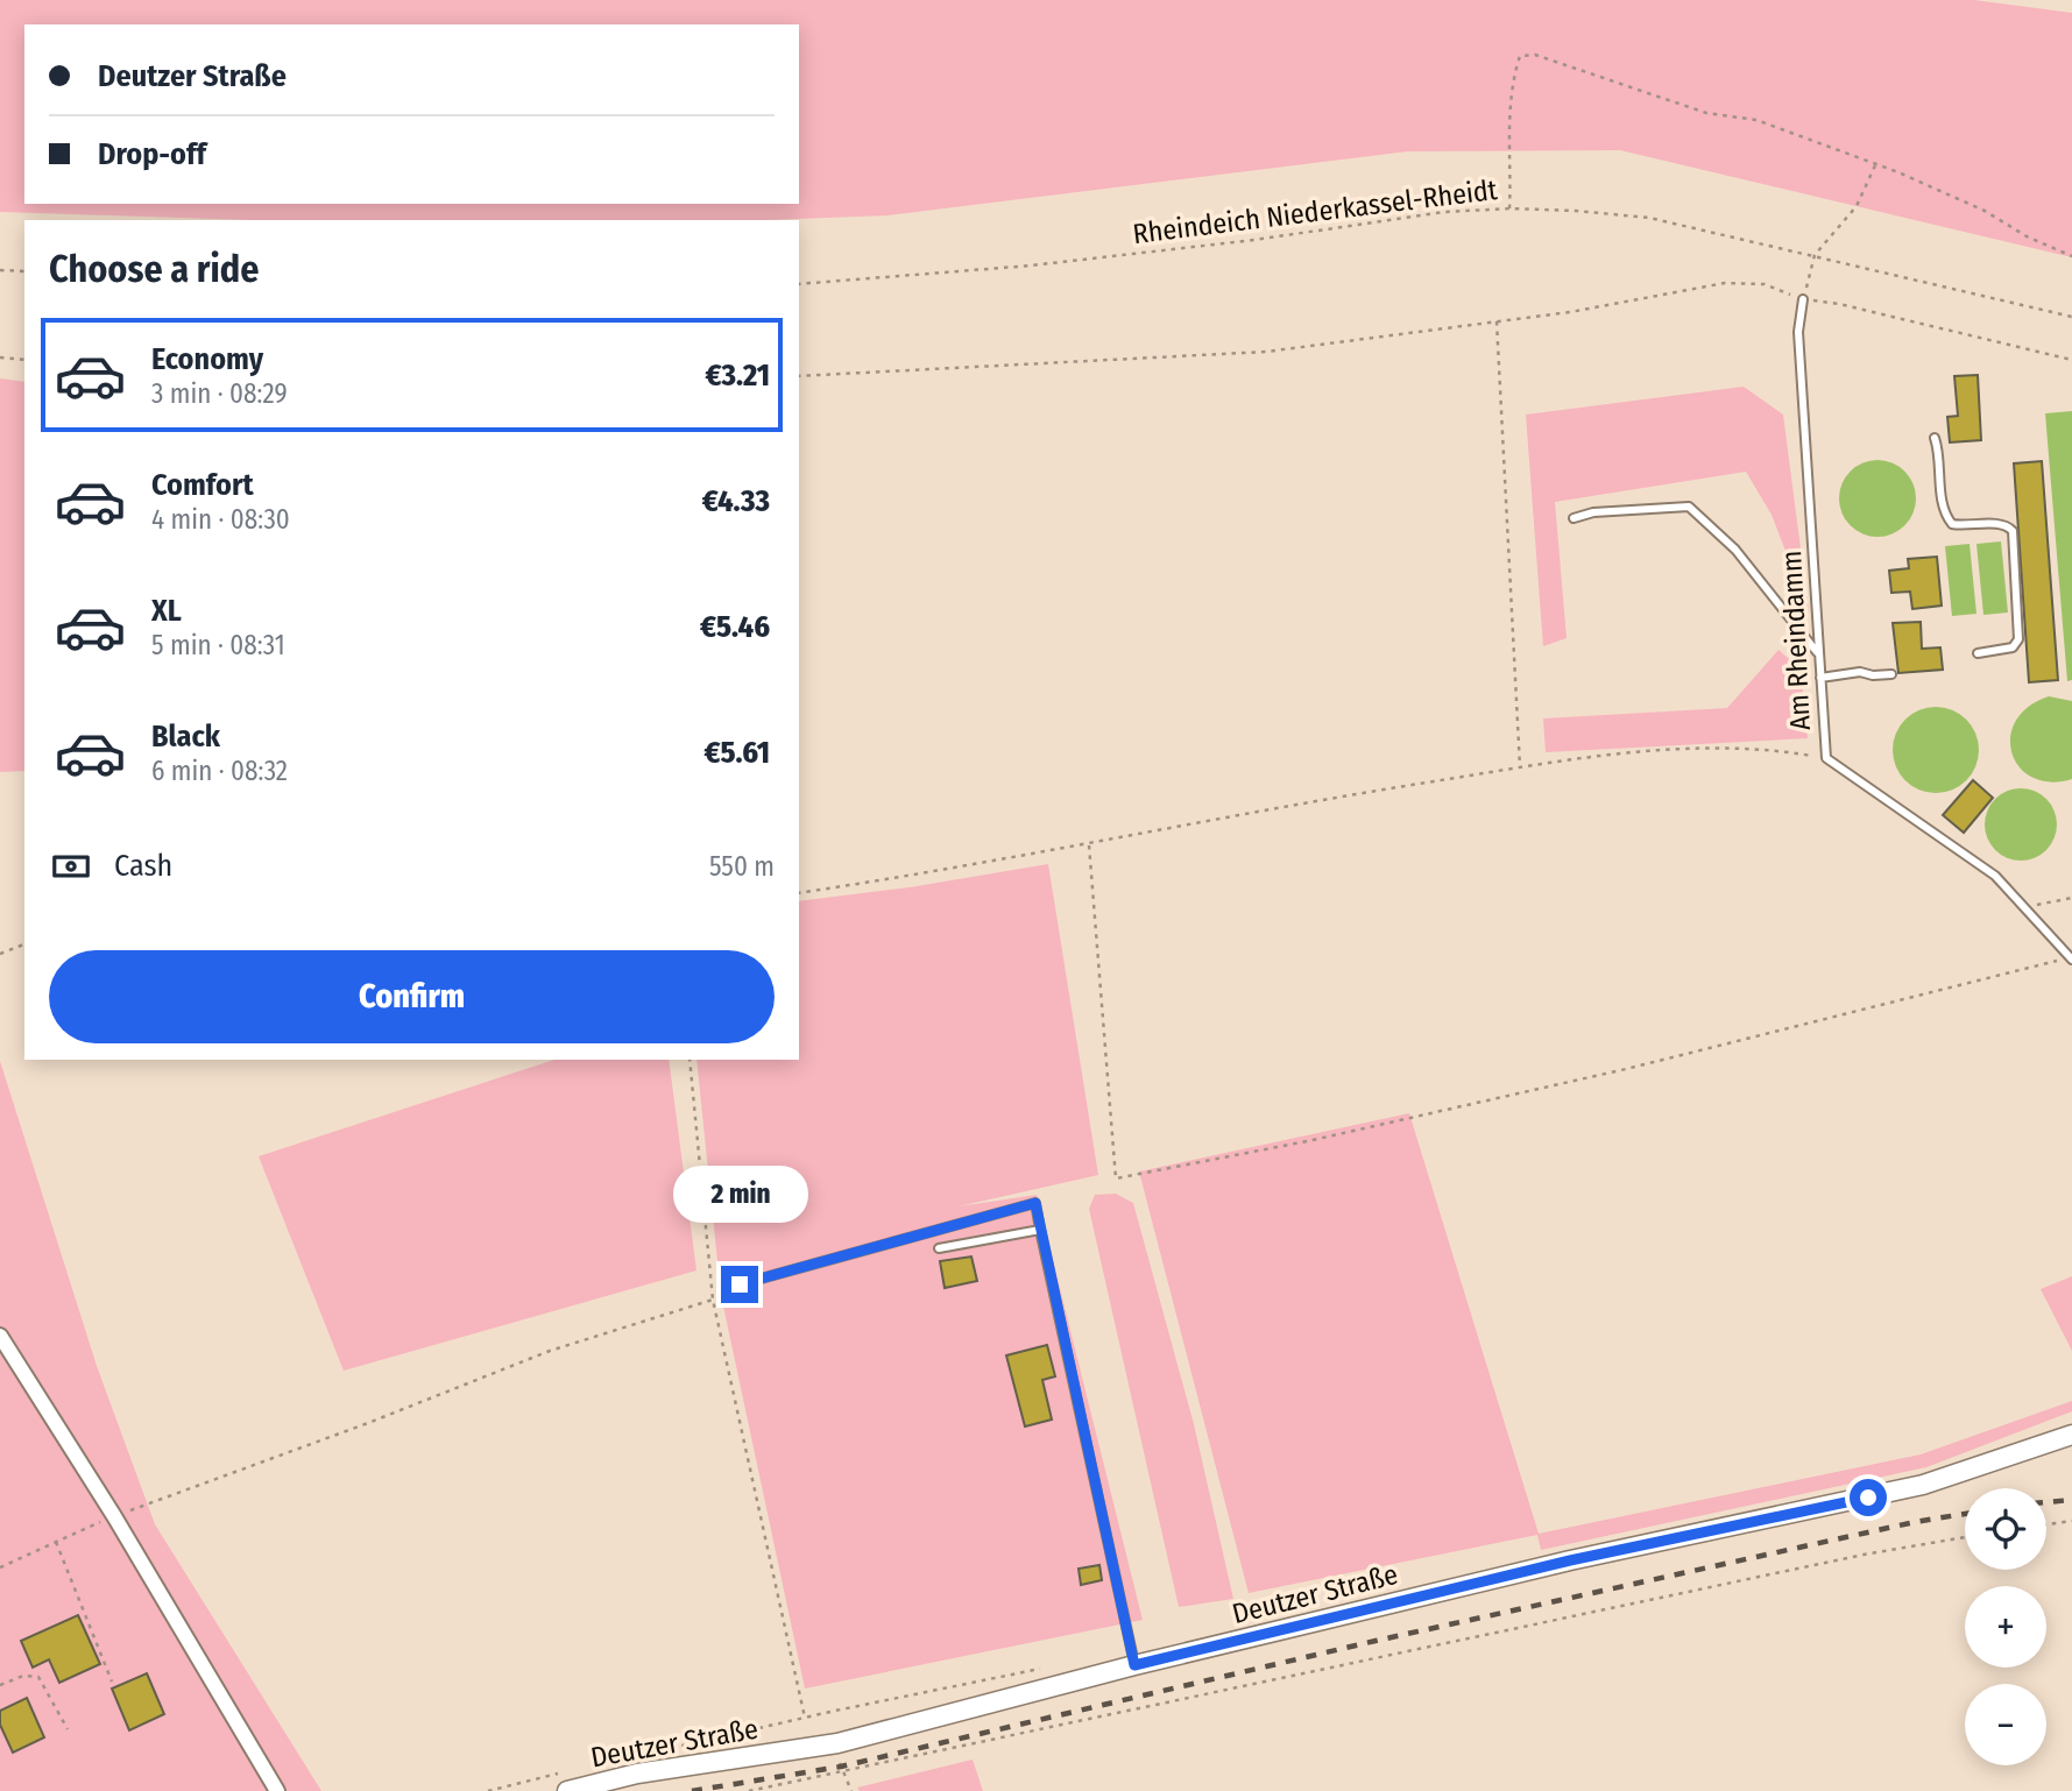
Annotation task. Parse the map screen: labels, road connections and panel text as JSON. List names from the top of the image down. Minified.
{"streets":{"street":["Deutzer Straße"],"lane":["Am Rheindamm"],"path":["Rheindeich Niederkassel-Rheidt"]},"page":{"banner":["Deutzer Straße","Drop-off"],"heading":"Choose a ride","list":[{"name":"Economy","note":"3 min · 08:29","value":"€3.21"},{"name":"Comfort","note":"4 min · 08:30","value":"€4.33"},{"name":"XL","note":"5 min · 08:31","value":"€5.46"},{"name":"Black","note":"6 min · 08:32","value":"€5.61"}],"pay":["Cash","550 m"],"buttons":"Confirm","bubble":"2 min","map_buttons":["+","−"]}}
